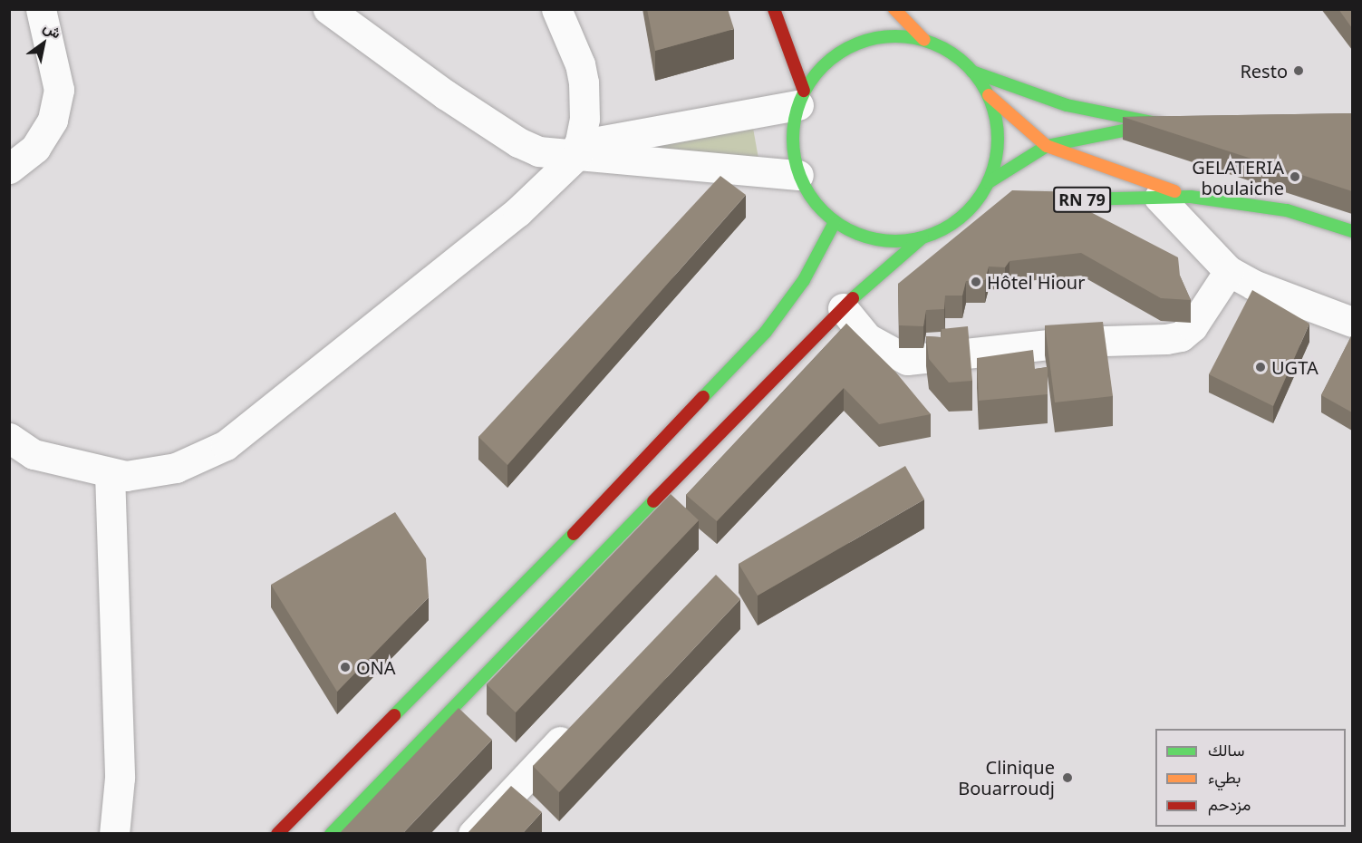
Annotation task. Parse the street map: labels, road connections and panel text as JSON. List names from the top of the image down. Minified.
{"streets":{"main road":["RN 79"]},"places":["Resto","GELATERIA boulaiche","Hôtel Hiour","UGTA","ONA","Clinique Bouarroudj"],"legend":["سالك","بطيء","مزدحم"],"north":"top right"}
